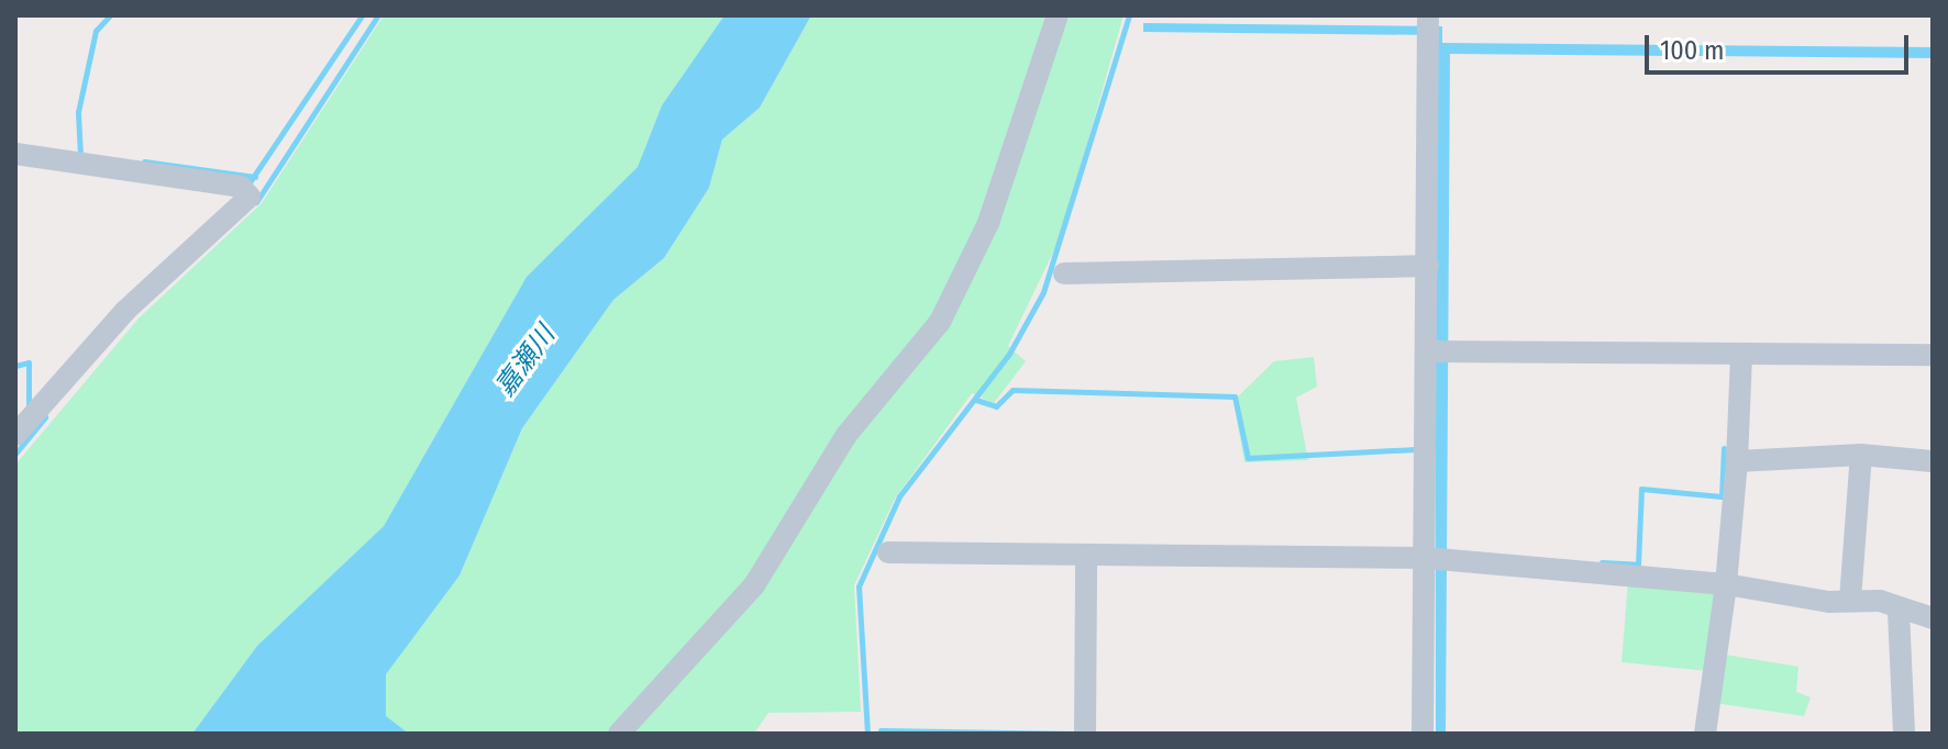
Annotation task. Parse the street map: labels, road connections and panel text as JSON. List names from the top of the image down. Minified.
{"water":["嘉瀬川"],"scale_bar":"100 m"}
